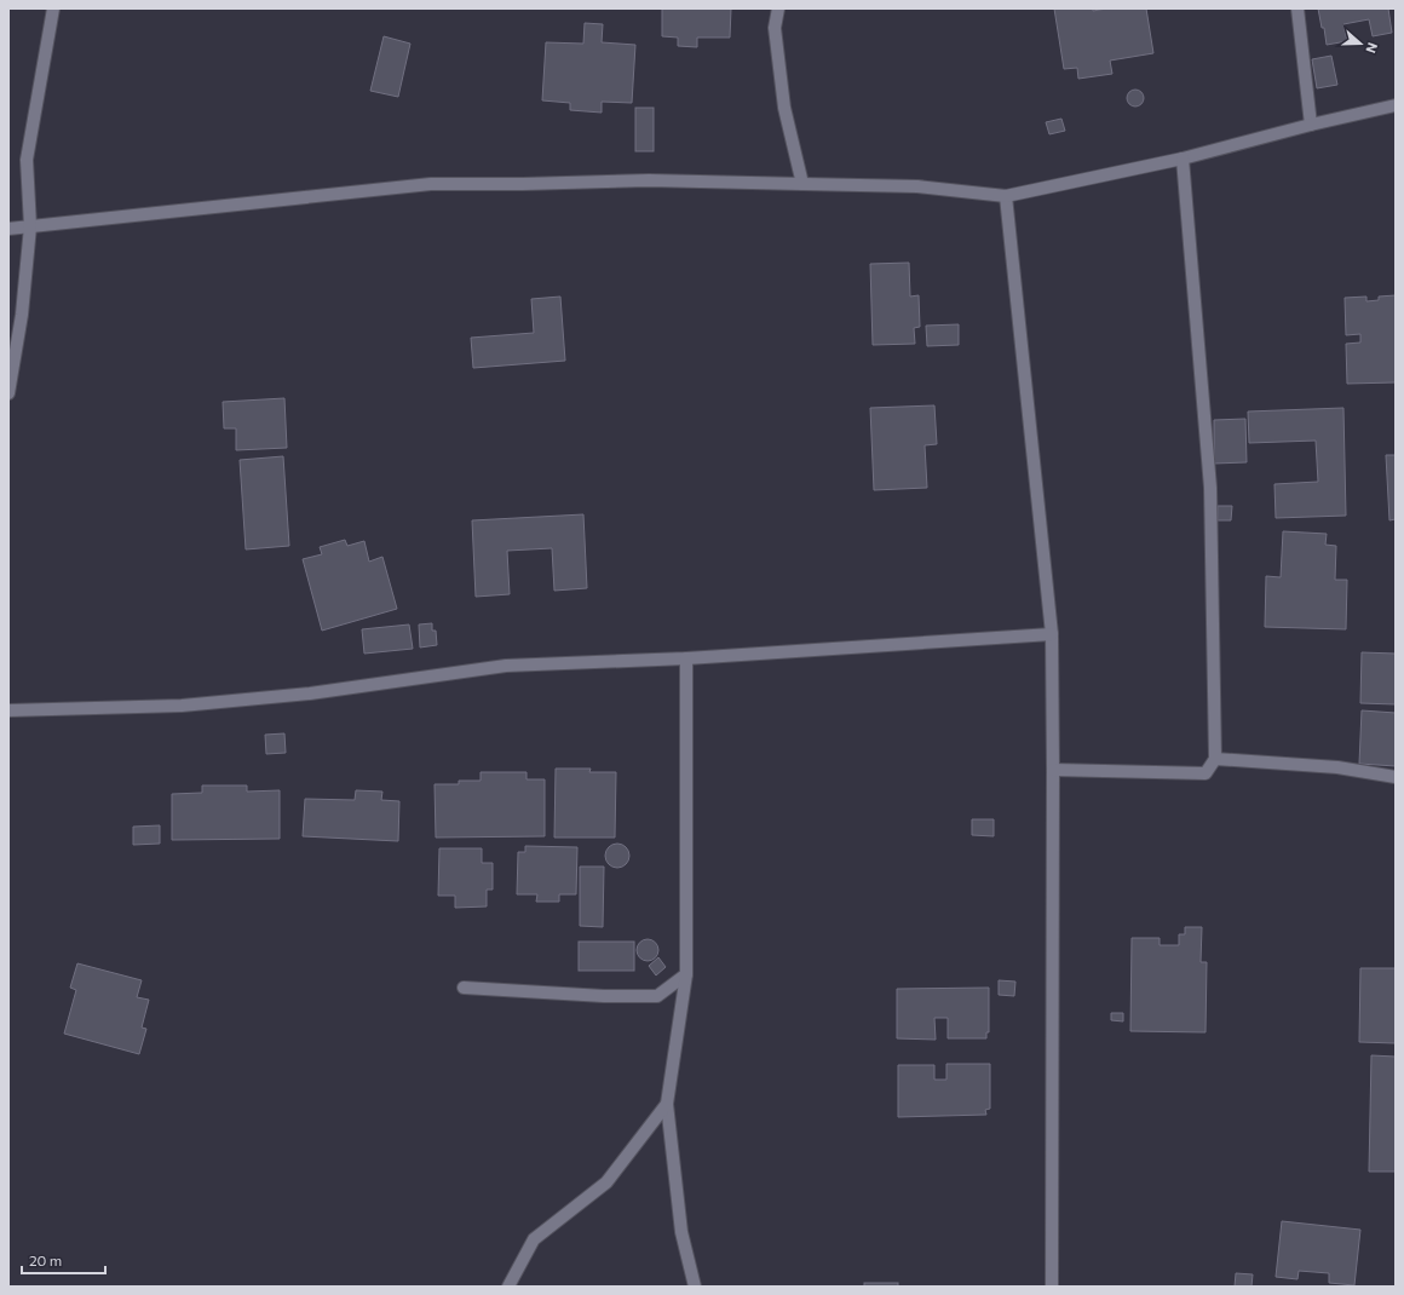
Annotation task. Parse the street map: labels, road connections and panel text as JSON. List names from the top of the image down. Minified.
{"scale_bar":"20 m","north":"right"}
